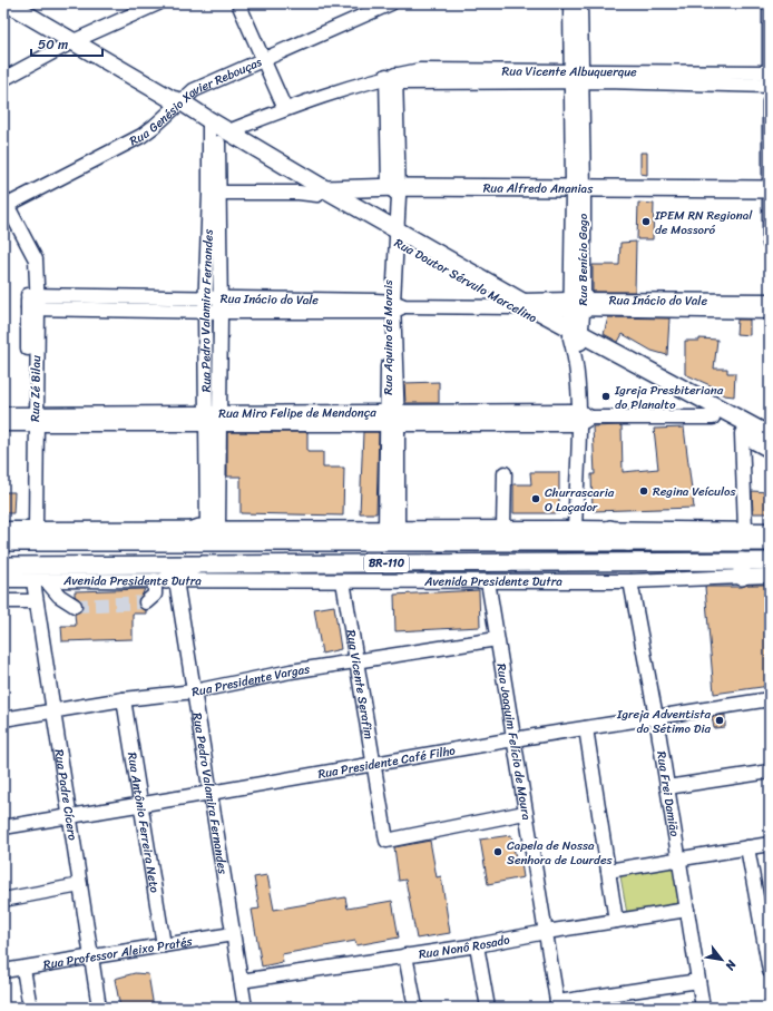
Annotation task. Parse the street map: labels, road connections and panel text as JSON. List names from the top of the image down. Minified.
{"streets":{"main road":["Rua Alfredo Ananias","Rua Doutor Sérvulo Marcelino","BR-110","Avenida Presidente Dutra"],"street":["Rua Vicente Albuquerque","Rua Genésio Xavier Rebouças","Rua Benício Gago","Rua Inácio do Vale","Rua Pedro Valamira Fernandes","Rua Aquino de Morais","Rua Zé Bilau","Rua Miro Felipe de Mendonça","Rua Presidente Vargas","Rua Vicente Serafim","Rua Joaquim Felício de Moura","Rua Presidente Café Filho","Rua Padre Cícero","Rua Frei Damião","Rua Antônio Ferreira Neto","Rua Nonô Rosado","Rua Professor Aleixo Pratés"]},"crossings":[["Rua Vicente Albuquerque","Rua Benício Gago"],["Rua Vicente Albuquerque","Rua Doutor Sérvulo Marcelino"],["Rua Vicente Albuquerque","Rua Pedro Valamira Fernandes"],["Rua Vicente Albuquerque","Rua Aquino de Morais"],["Rua Genésio Xavier Rebouças","Rua Doutor Sérvulo Marcelino"],["Rua Genésio Xavier Rebouças","Rua Zé Bilau"],["Rua Alfredo Ananias","Rua Benício Gago"],["Rua Alfredo Ananias","Rua Doutor Sérvulo Marcelino"],["Rua Alfredo Ananias","Rua Aquino de Morais"],["Rua Benício Gago","Rua Doutor Sérvulo Marcelino"],["Rua Benício Gago","Rua Inácio do Vale"],["Rua Benício Gago","Rua Miro Felipe de Mendonça"],["Rua Doutor Sérvulo Marcelino","Rua Inácio do Vale"],["Rua Doutor Sérvulo Marcelino","Rua Pedro Valamira Fernandes"],["Rua Doutor Sérvulo Marcelino","Rua Aquino de Morais"],["Rua Doutor Sérvulo Marcelino","Rua Miro Felipe de Mendonça"],["Rua Inácio do Vale","Rua Pedro Valamira Fernandes"],["Rua Inácio do Vale","Rua Aquino de Morais"],["Rua Inácio do Vale","Rua Zé Bilau"],["Rua Pedro Valamira Fernandes","Rua Miro Felipe de Mendonça"],["Rua Pedro Valamira Fernandes","Avenida Presidente Dutra"],["Rua Pedro Valamira Fernandes","Rua Presidente Vargas"],["Rua Pedro Valamira Fernandes","Rua Presidente Café Filho"],["Rua Pedro Valamira Fernandes","Rua Nonô Rosado"],["Rua Pedro Valamira Fernandes","Rua Professor Aleixo Pratés"],["Rua Aquino de Morais","Rua Miro Felipe de Mendonça"],["Rua Zé Bilau","Rua Miro Felipe de Mendonça"],["Avenida Presidente Dutra","Rua Vicente Serafim"],["Avenida Presidente Dutra","Rua Joaquim Felício de Moura"],["Avenida Presidente Dutra","Rua Padre Cícero"],["Avenida Presidente Dutra","Rua Frei Damião"],["Rua Presidente Vargas","Rua Vicente Serafim"],["Rua Presidente Vargas","Rua Joaquim Felício de Moura"],["Rua Presidente Vargas","Rua Padre Cícero"],["Rua Presidente Vargas","Rua Antônio Ferreira Neto"],["Rua Vicente Serafim","Rua Joaquim Felício de Moura"],["Rua Vicente Serafim","Rua Presidente Café Filho"],["Rua Joaquim Felício de Moura","Rua Presidente Café Filho"],["Rua Joaquim Felício de Moura","Rua Nonô Rosado"],["Rua Presidente Café Filho","Rua Padre Cícero"],["Rua Presidente Café Filho","Rua Frei Damião"],["Rua Presidente Café Filho","Rua Antônio Ferreira Neto"],["Rua Padre Cícero","Rua Professor Aleixo Pratés"],["Rua Frei Damião","Rua Nonô Rosado"],["Rua Antônio Ferreira Neto","Rua Professor Aleixo Pratés"]],"places":["IPEM RN Regional de Mossoró","Igreja Presbiteriana do Planalto","Regina Veículos","Churrascaria O Laçador","Igreja Adventista do Sétimo Dia","Capela de Nossa Senhora de Lourdes"],"scale_bar":"50 m","north":"bottom right"}
